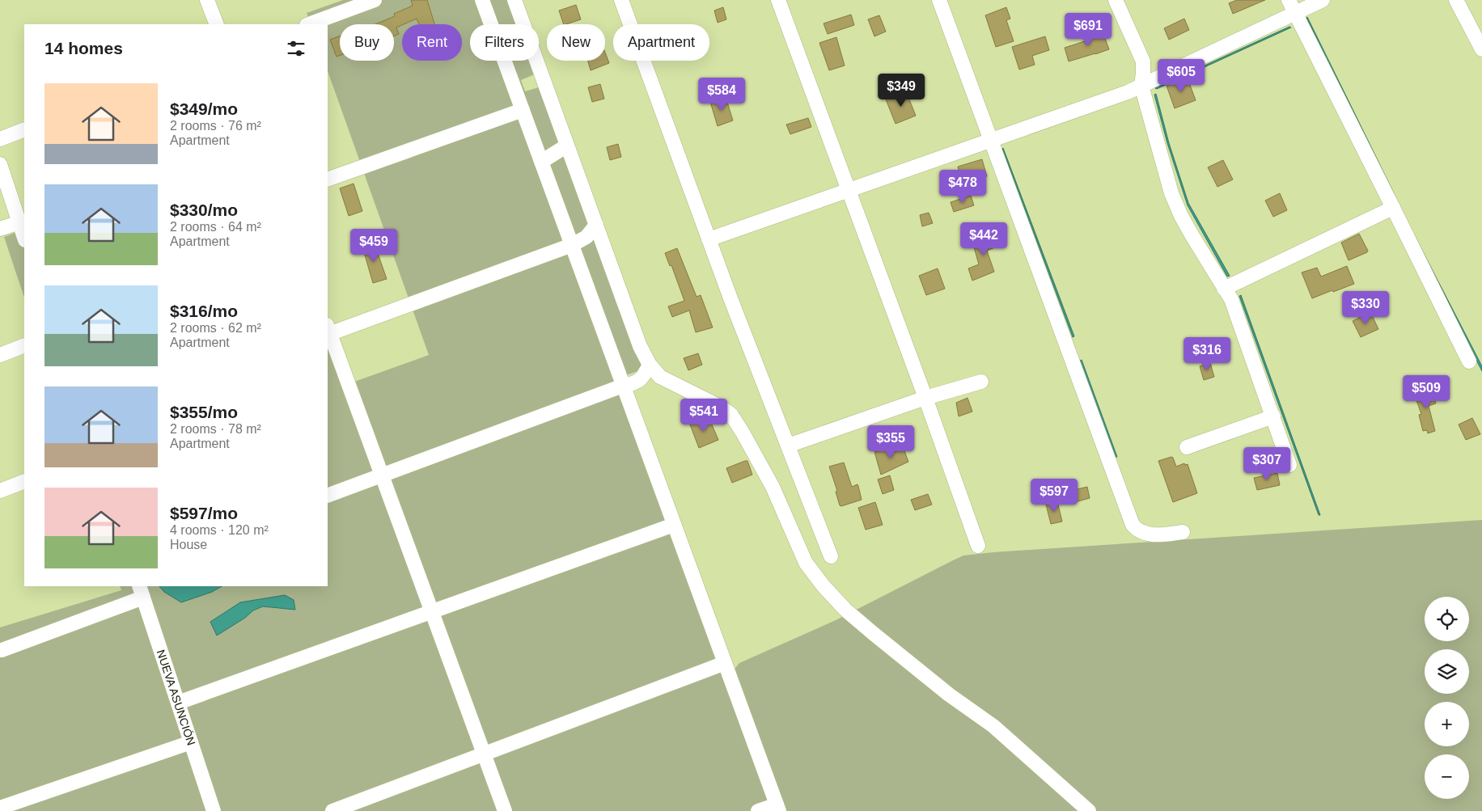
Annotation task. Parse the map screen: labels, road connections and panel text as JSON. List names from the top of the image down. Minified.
{"streets":{"street":["NUEVA ASUNCIÓN"]},"page":{"price":["$691","$605","$349","$584","$478","$442","$459","$330","$316","$509","$541","$355","$307","$597"],"chip":["Buy","Rent","Filters","New","Apartment"],"heading":"14 homes","list":[{"name":"$349/mo","note":"2 rooms · 76 m² · Apartment"},{"name":"$330/mo","note":"2 rooms · 64 m² · Apartment"},{"name":"$316/mo","note":"2 rooms · 62 m² · Apartment"},{"name":"$355/mo","note":"2 rooms · 78 m² · Apartment"},{"name":"$597/mo","note":"4 rooms · 120 m² · House"}],"map_buttons":["+","−"]}}
